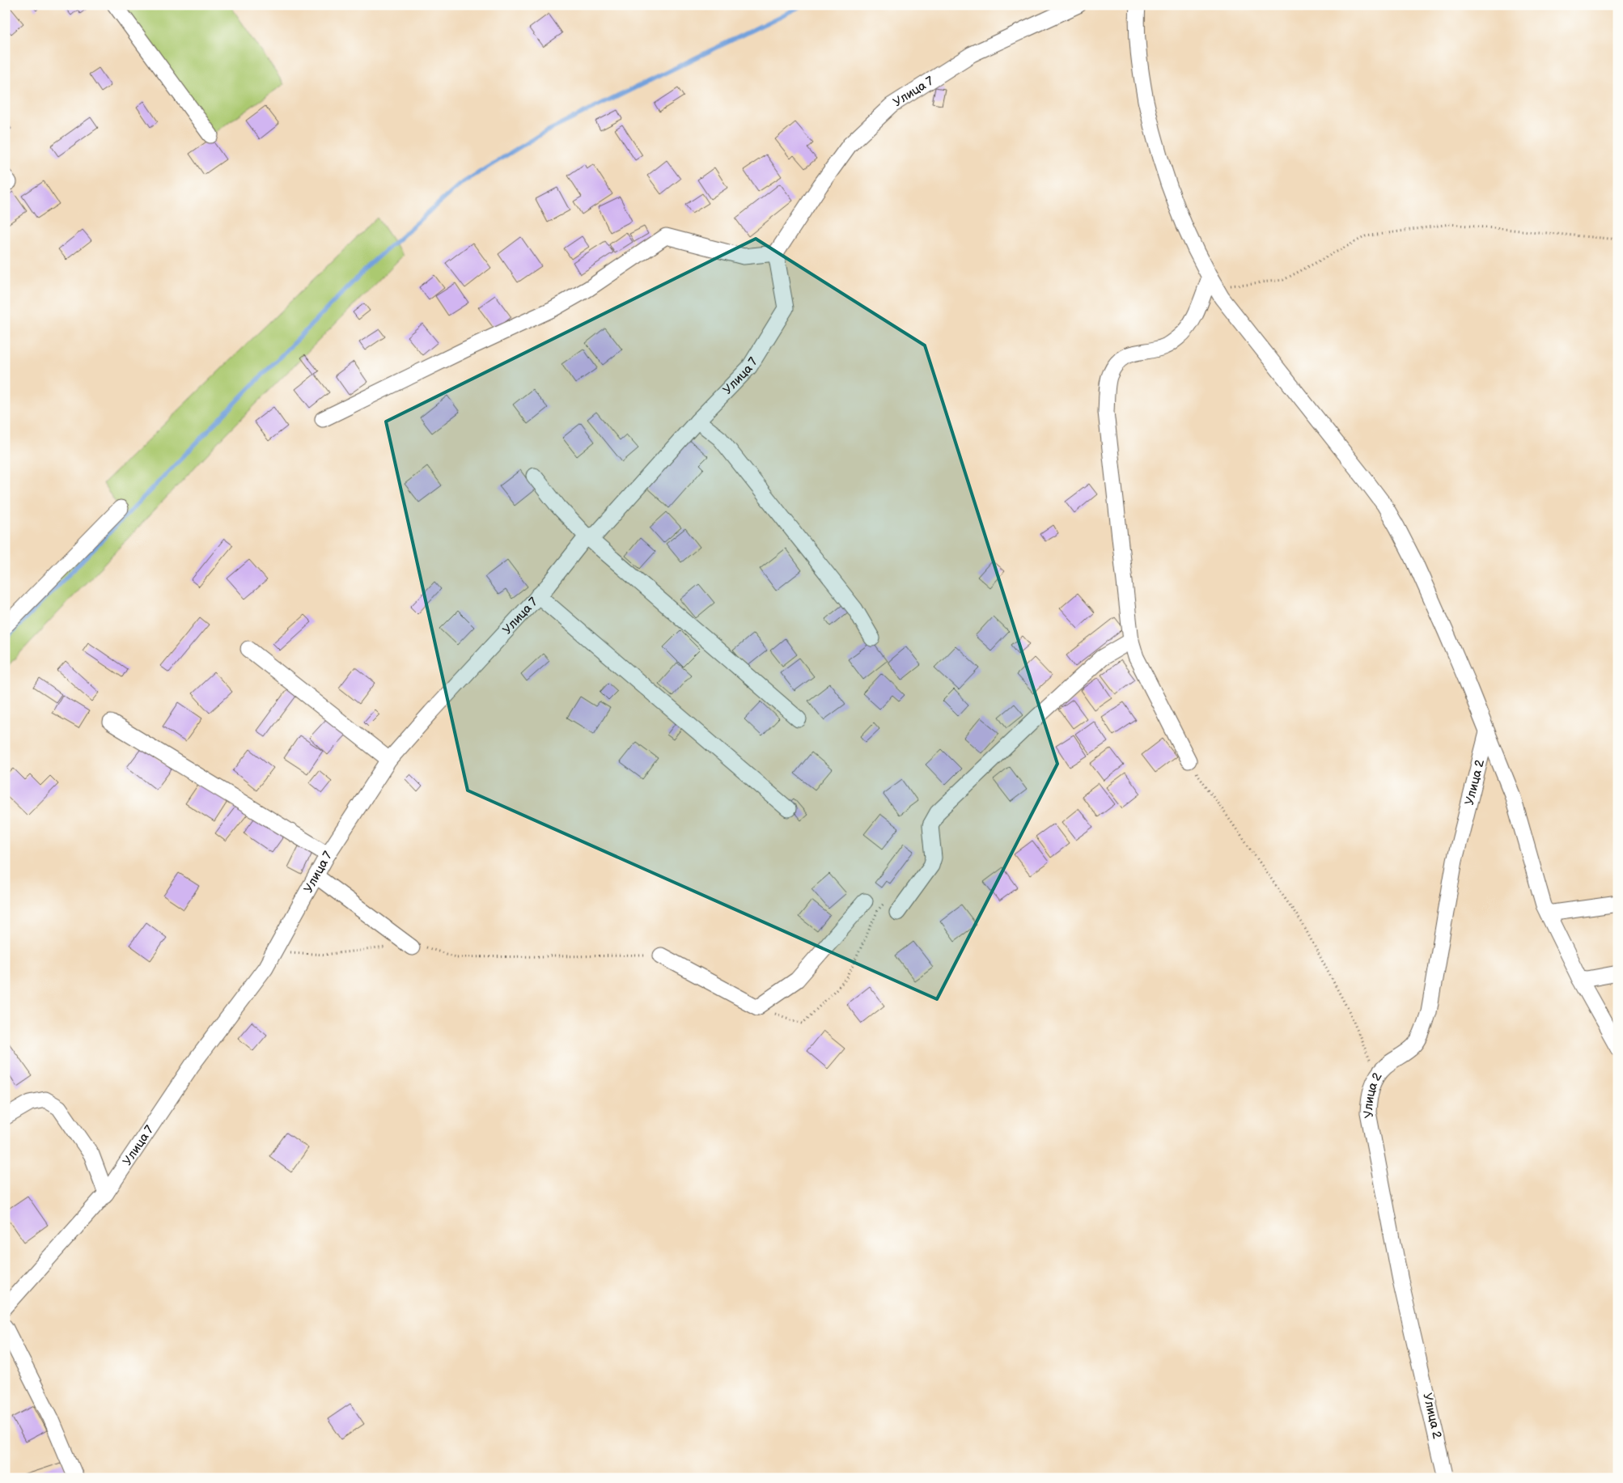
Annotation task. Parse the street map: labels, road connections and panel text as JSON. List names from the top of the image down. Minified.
{"streets":{"street":["Улица 7","Улица 2"]}}
